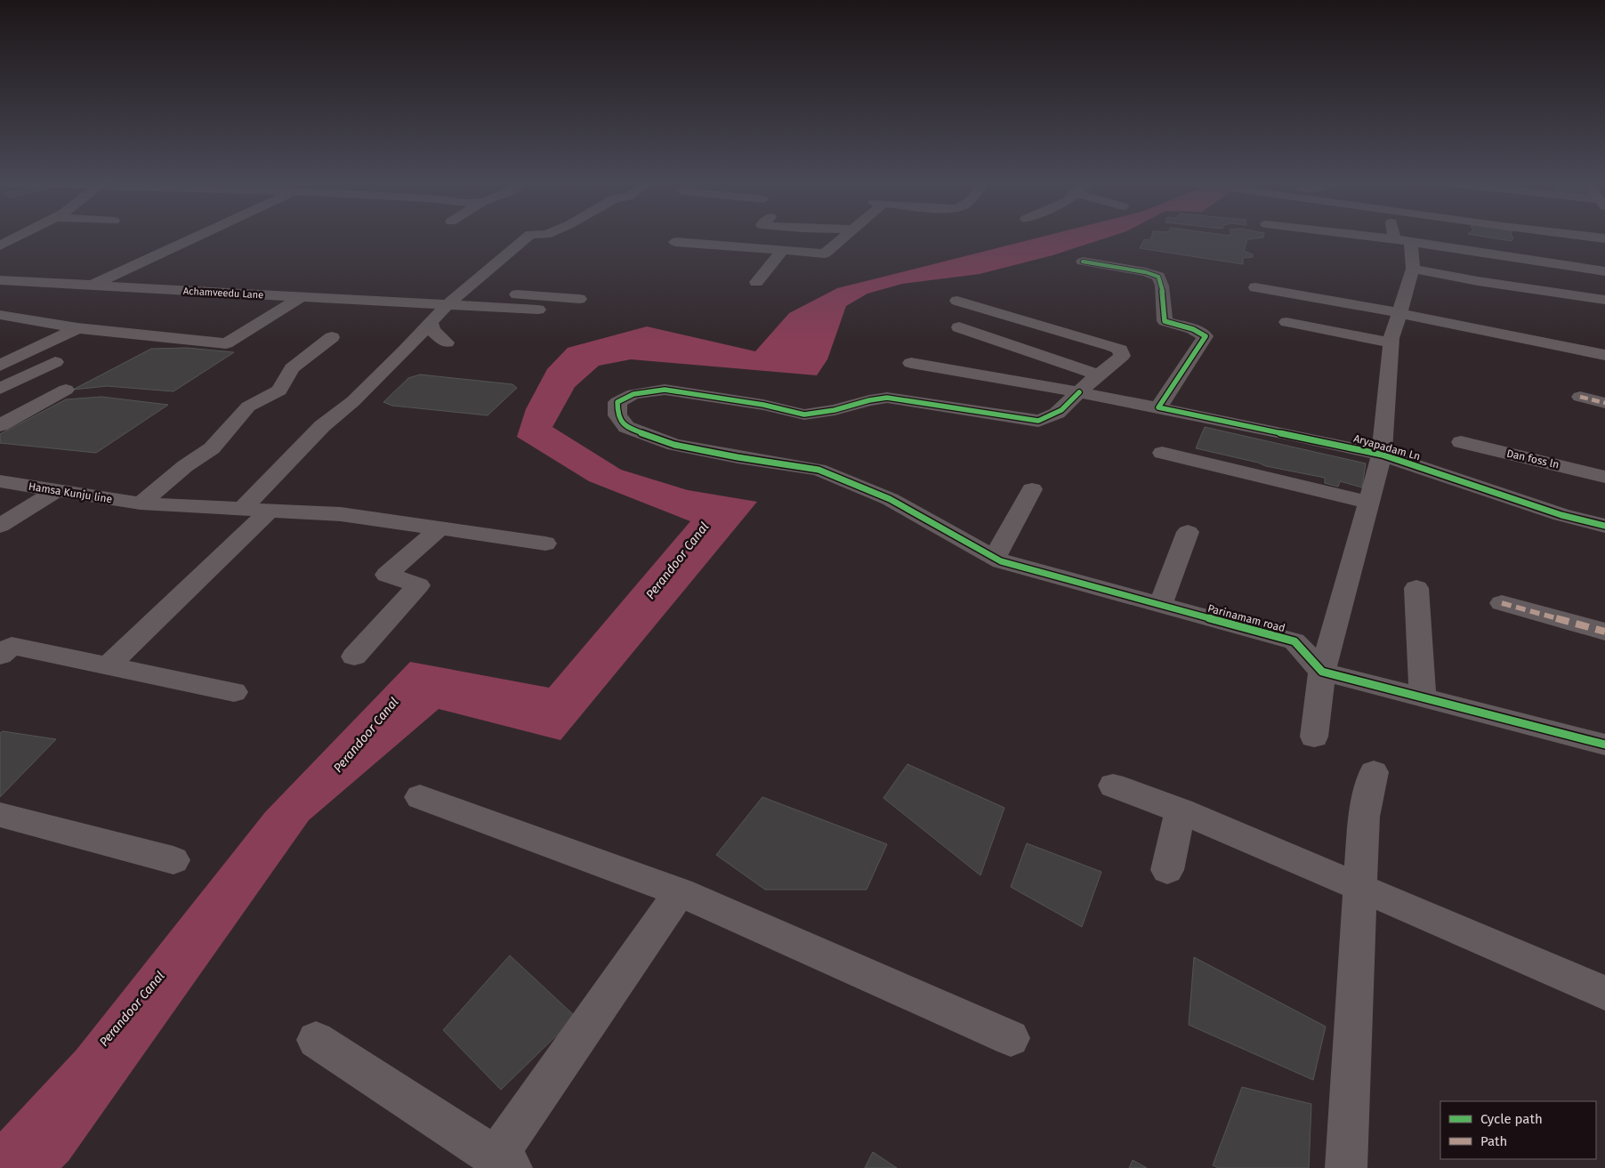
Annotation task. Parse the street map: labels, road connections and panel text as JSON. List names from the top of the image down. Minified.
{"streets":{"street":["Achamveedu Lane","Aryapadam Ln","Dan foss ln","Hamsa Kunju line","Parinamam road"]},"crossings":[["Aryapadam Ln","Parinamam road"]],"water":["Perandoor Canal"],"legend":["Cycle path","Path"]}
